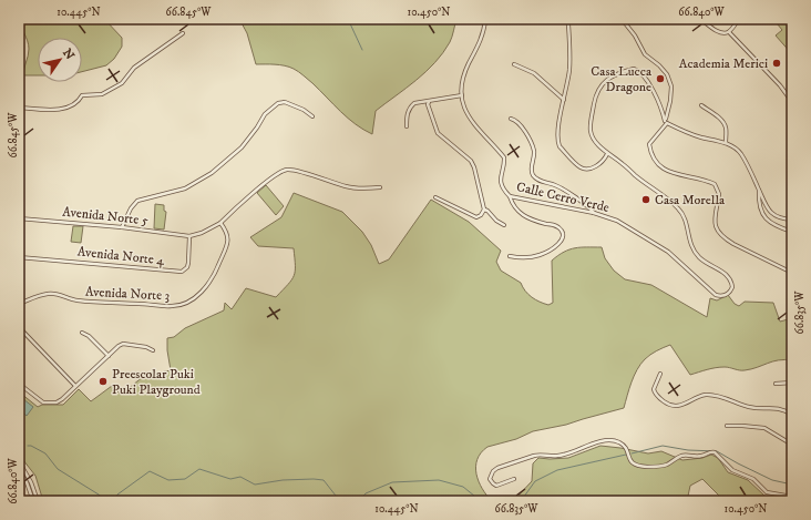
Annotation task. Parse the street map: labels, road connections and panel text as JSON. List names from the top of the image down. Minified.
{"streets":{"street":["Calle Cerro Verde","Avenida Norte 5","Avenida Norte 4","Avenida Norte 3"]},"crossings":[["Avenida Norte 5","Avenida Norte 4"]],"places":["Academia Merici","Casa Lucca Dragone","Casa Morella","Preescolar Puki Puki Playground"],"north":"top right","coordinates":["10.445°N","66.845°W","10.450°N","66.840°W","66.835°W"]}
